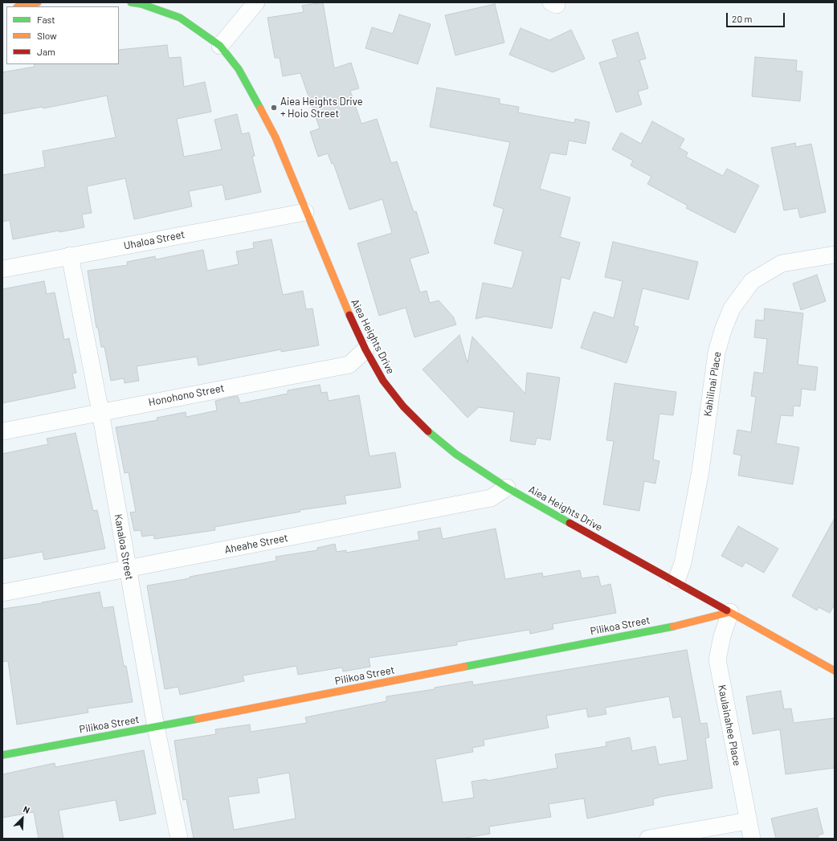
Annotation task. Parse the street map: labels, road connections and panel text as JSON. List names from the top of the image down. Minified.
{"streets":{"street":["Uhaloa Street","Aiea Heights Drive","Kahilinai Place","Honohono Street","Aheahe Street","Kanaloa Street","Pilikoa Street","Kaulainahee Place"]},"crossings":[["Uhaloa Street","Aiea Heights Drive"],["Uhaloa Street","Kanaloa Street"],["Aiea Heights Drive","Kahilinai Place"],["Aiea Heights Drive","Honohono Street"],["Aiea Heights Drive","Aheahe Street"],["Aiea Heights Drive","Pilikoa Street"],["Aiea Heights Drive","Kaulainahee Place"],["Honohono Street","Kanaloa Street"],["Aheahe Street","Kanaloa Street"],["Kanaloa Street","Pilikoa Street"],["Pilikoa Street","Kaulainahee Place"]],"places":["Aiea Heights Drive + Hoio Street"],"legend":["Fast","Slow","Jam"],"scale_bar":"20 m","north":"top right"}
